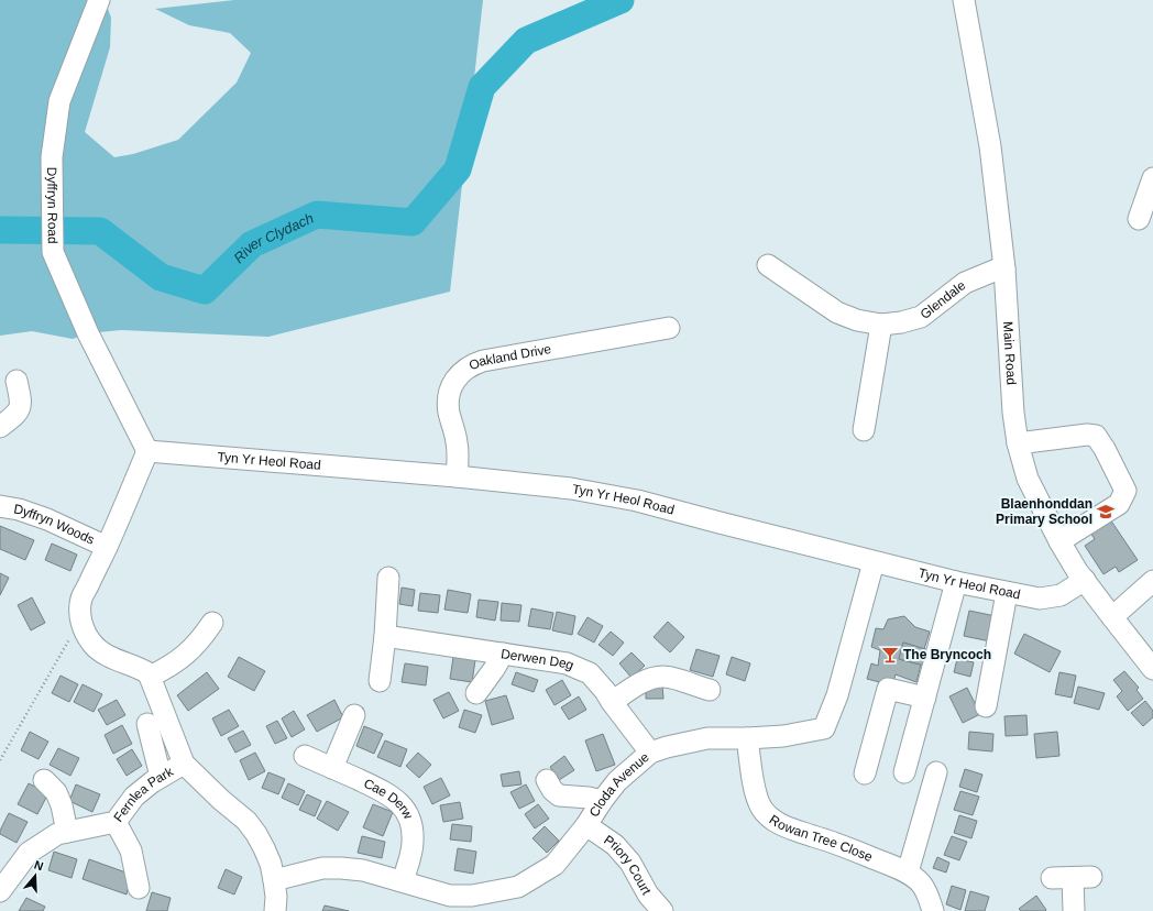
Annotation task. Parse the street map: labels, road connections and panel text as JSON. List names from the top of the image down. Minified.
{"streets":{"street":["Dyffryn Road","Glendale","Main Road","Oakland Drive","Tyn Yr Heol Road","Dyffryn Woods","Derwen Deg","Cloda Avenue","Fernlea Park","Cae Derw","Rowan Tree Close","Priory Court"]},"crossings":[["Dyffryn Road","Tyn Yr Heol Road"],["Glendale","Main Road"],["Main Road","Tyn Yr Heol Road"],["Oakland Drive","Tyn Yr Heol Road"],["Tyn Yr Heol Road","Cloda Avenue"],["Derwen Deg","Cloda Avenue"],["Cloda Avenue","Cae Derw"],["Cloda Avenue","Rowan Tree Close"],["Cloda Avenue","Priory Court"]],"water":["River Clydach"],"places":{"school or university":["Blaenhonddan Primary School"],"bar":["The Bryncoch"]},"north":"top"}
